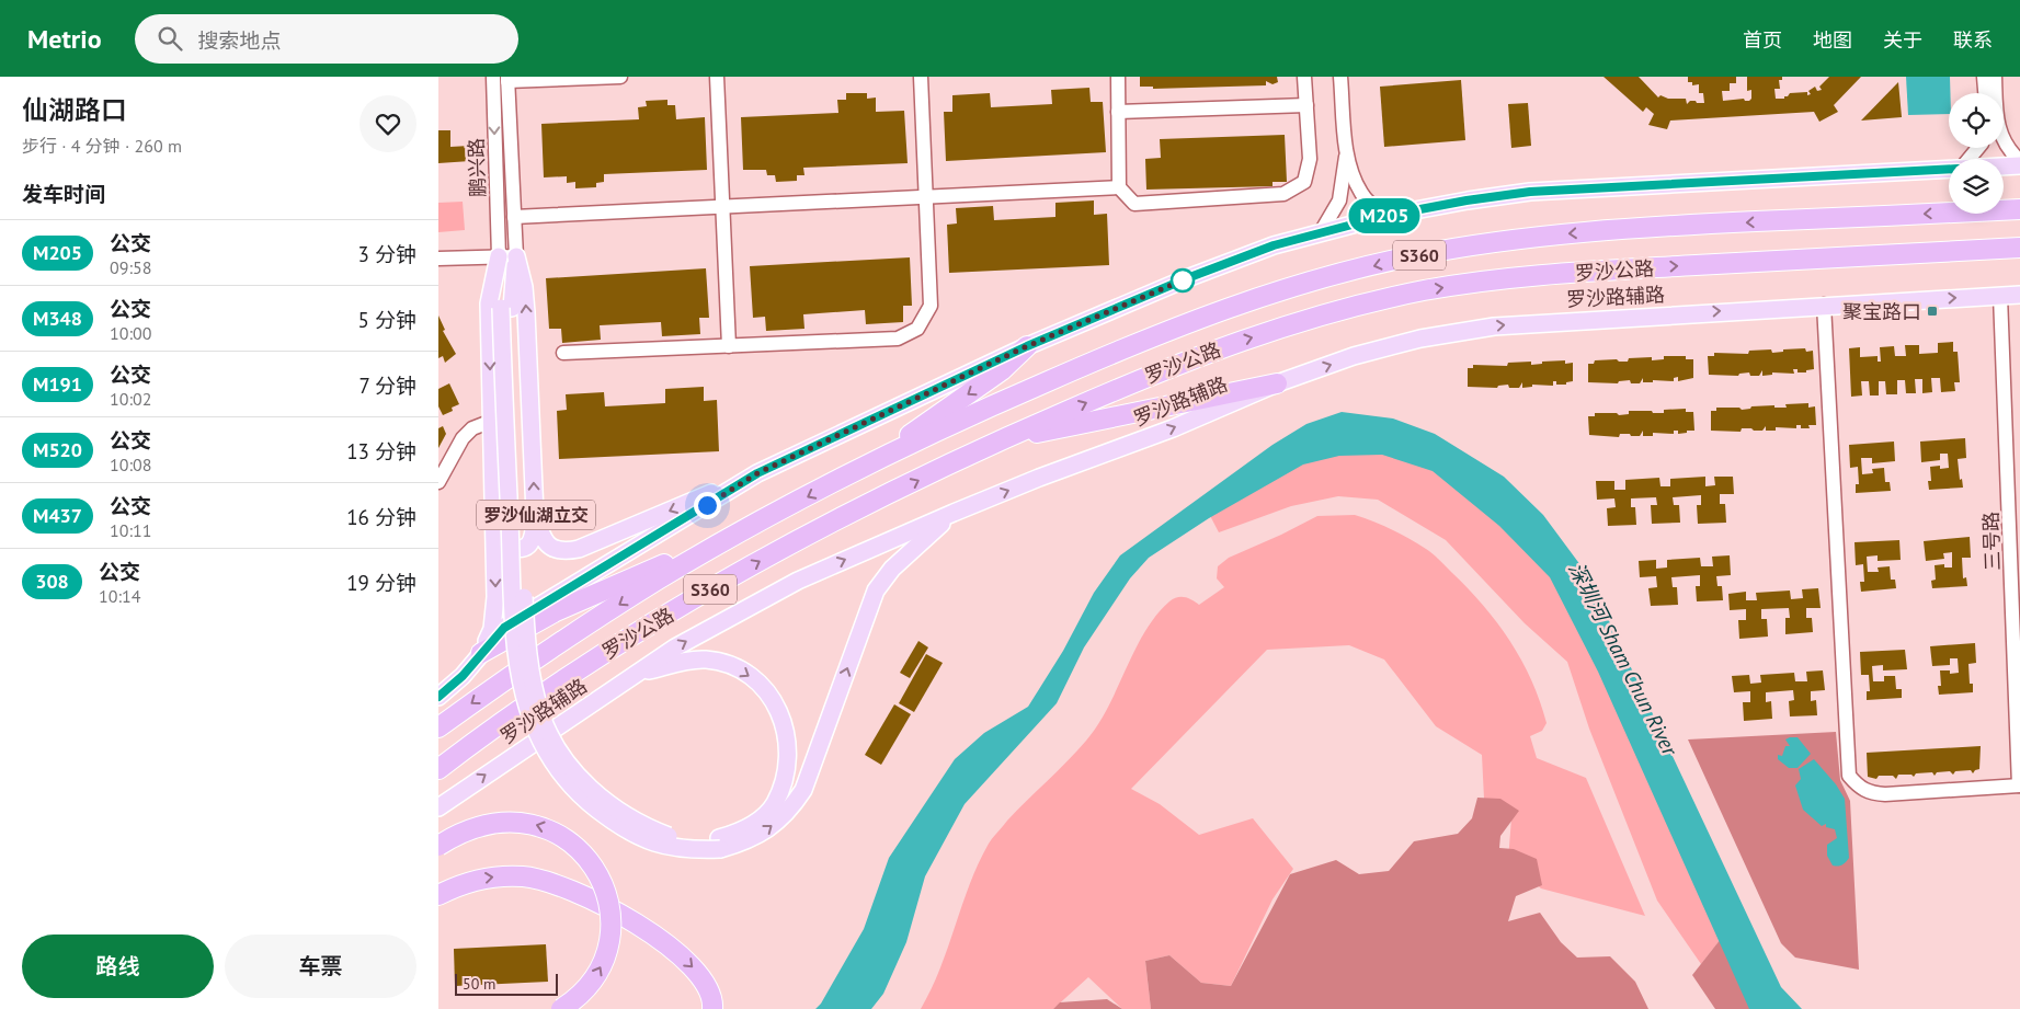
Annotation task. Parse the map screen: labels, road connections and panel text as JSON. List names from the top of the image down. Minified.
{"streets":{"highway":["S360","罗沙公路"],"main road":["罗沙路辅路","罗沙仙湖立交"],"street":["鹏兴路","三号路"]},"crossings":[["鹏兴路","罗沙仙湖立交"],["罗沙路辅路","三号路"]],"water":["深圳河 Sham Chun River"],"places":{"transit":["聚宝路口"]},"lines":["bus line M205"],"scale_bar":"50 m","page":{"header":"Metrio","search":"搜索地点","nav":["首页","地图","关于","联系"],"heading":[["仙湖路口","步行 · 4 分钟 · 260 m"],"发车时间"],"on_map":"M205","list":[{"mark":"M205","name":"公交","note":"09:58","value":"3 分钟"},{"mark":"M348","name":"公交","note":"10:00","value":"5 分钟"},{"mark":"M191","name":"公交","note":"10:02","value":"7 分钟"},{"mark":"M520","name":"公交","note":"10:08","value":"13 分钟"},{"mark":"M437","name":"公交","note":"10:11","value":"16 分钟"},{"mark":"308","name":"公交","note":"10:14","value":"19 分钟"}],"buttons":["路线","车票"],"scale":"50 m"}}
